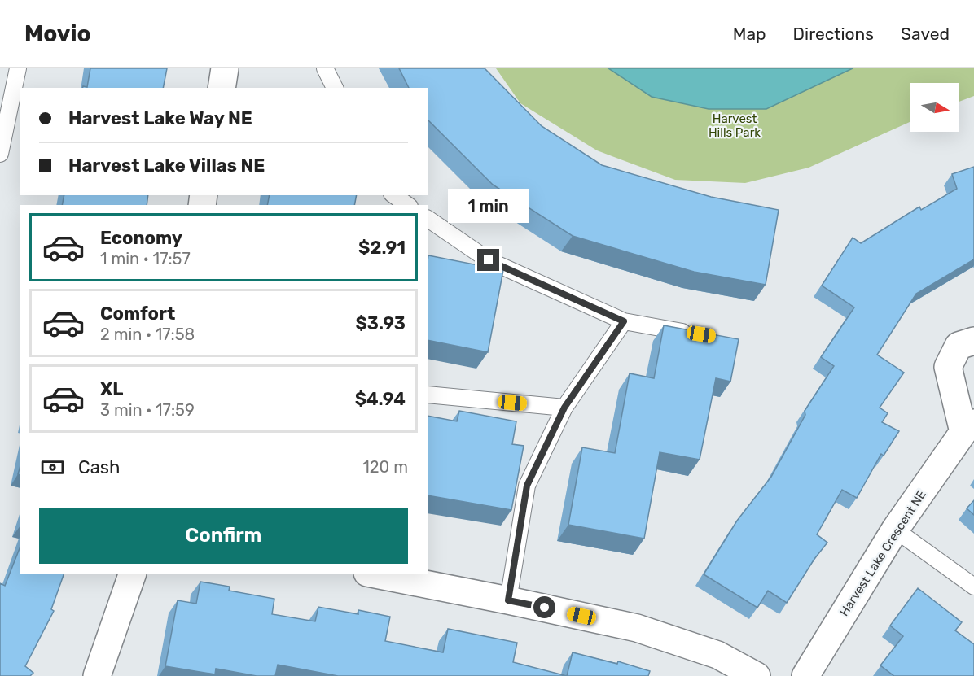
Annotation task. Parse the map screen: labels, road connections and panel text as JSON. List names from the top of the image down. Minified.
{"streets":{"street":["Harvest Lake Crescent NE"]},"parks":["Harvest Hills Park"],"north":"right","page":{"header":"Movio","nav":["Map","Directions","Saved"],"banner":["Harvest Lake Way NE","Harvest Lake Villas NE"],"bubble":"1 min","list":[{"name":"Economy","note":"1 min · 17:57","value":"$2.91"},{"name":"Comfort","note":"2 min · 17:58","value":"$3.93"},{"name":"XL","note":"3 min · 17:59","value":"$4.94"}],"pay":["Cash","120 m"],"buttons":"Confirm"}}
